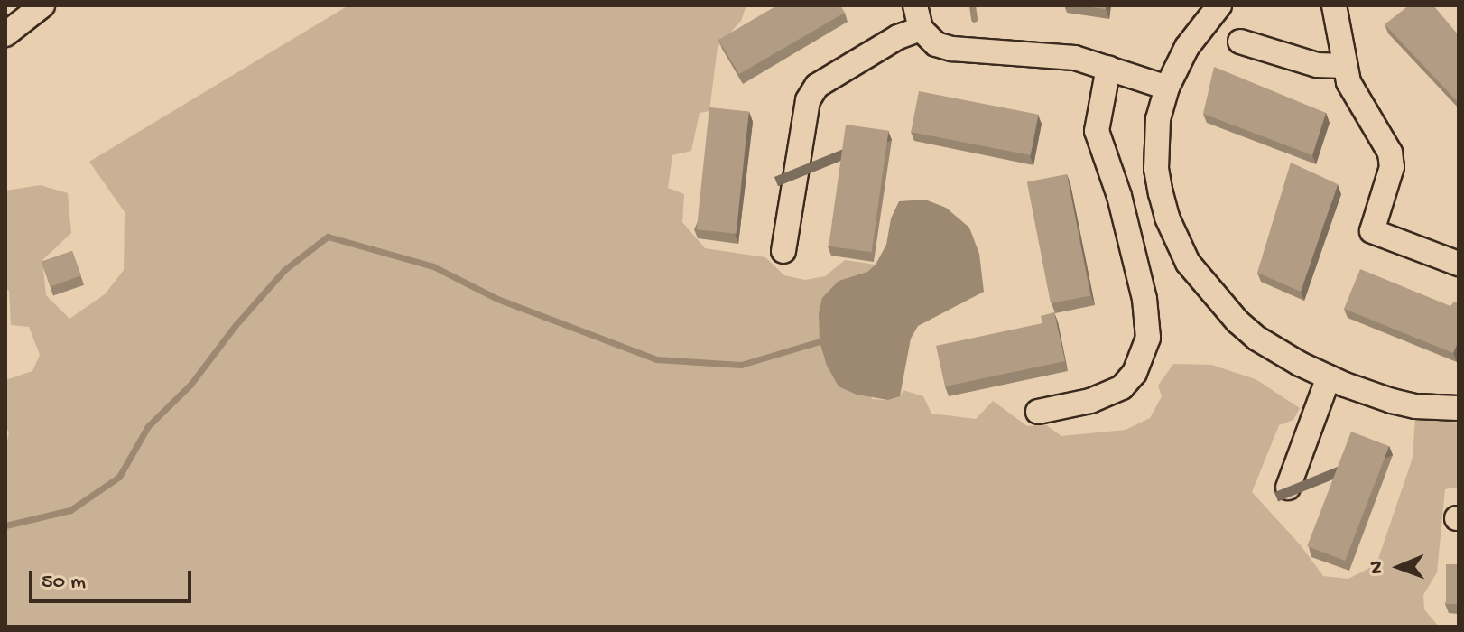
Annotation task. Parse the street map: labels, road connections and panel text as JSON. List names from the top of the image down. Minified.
{"scale_bar":"50 m","north":"left"}
